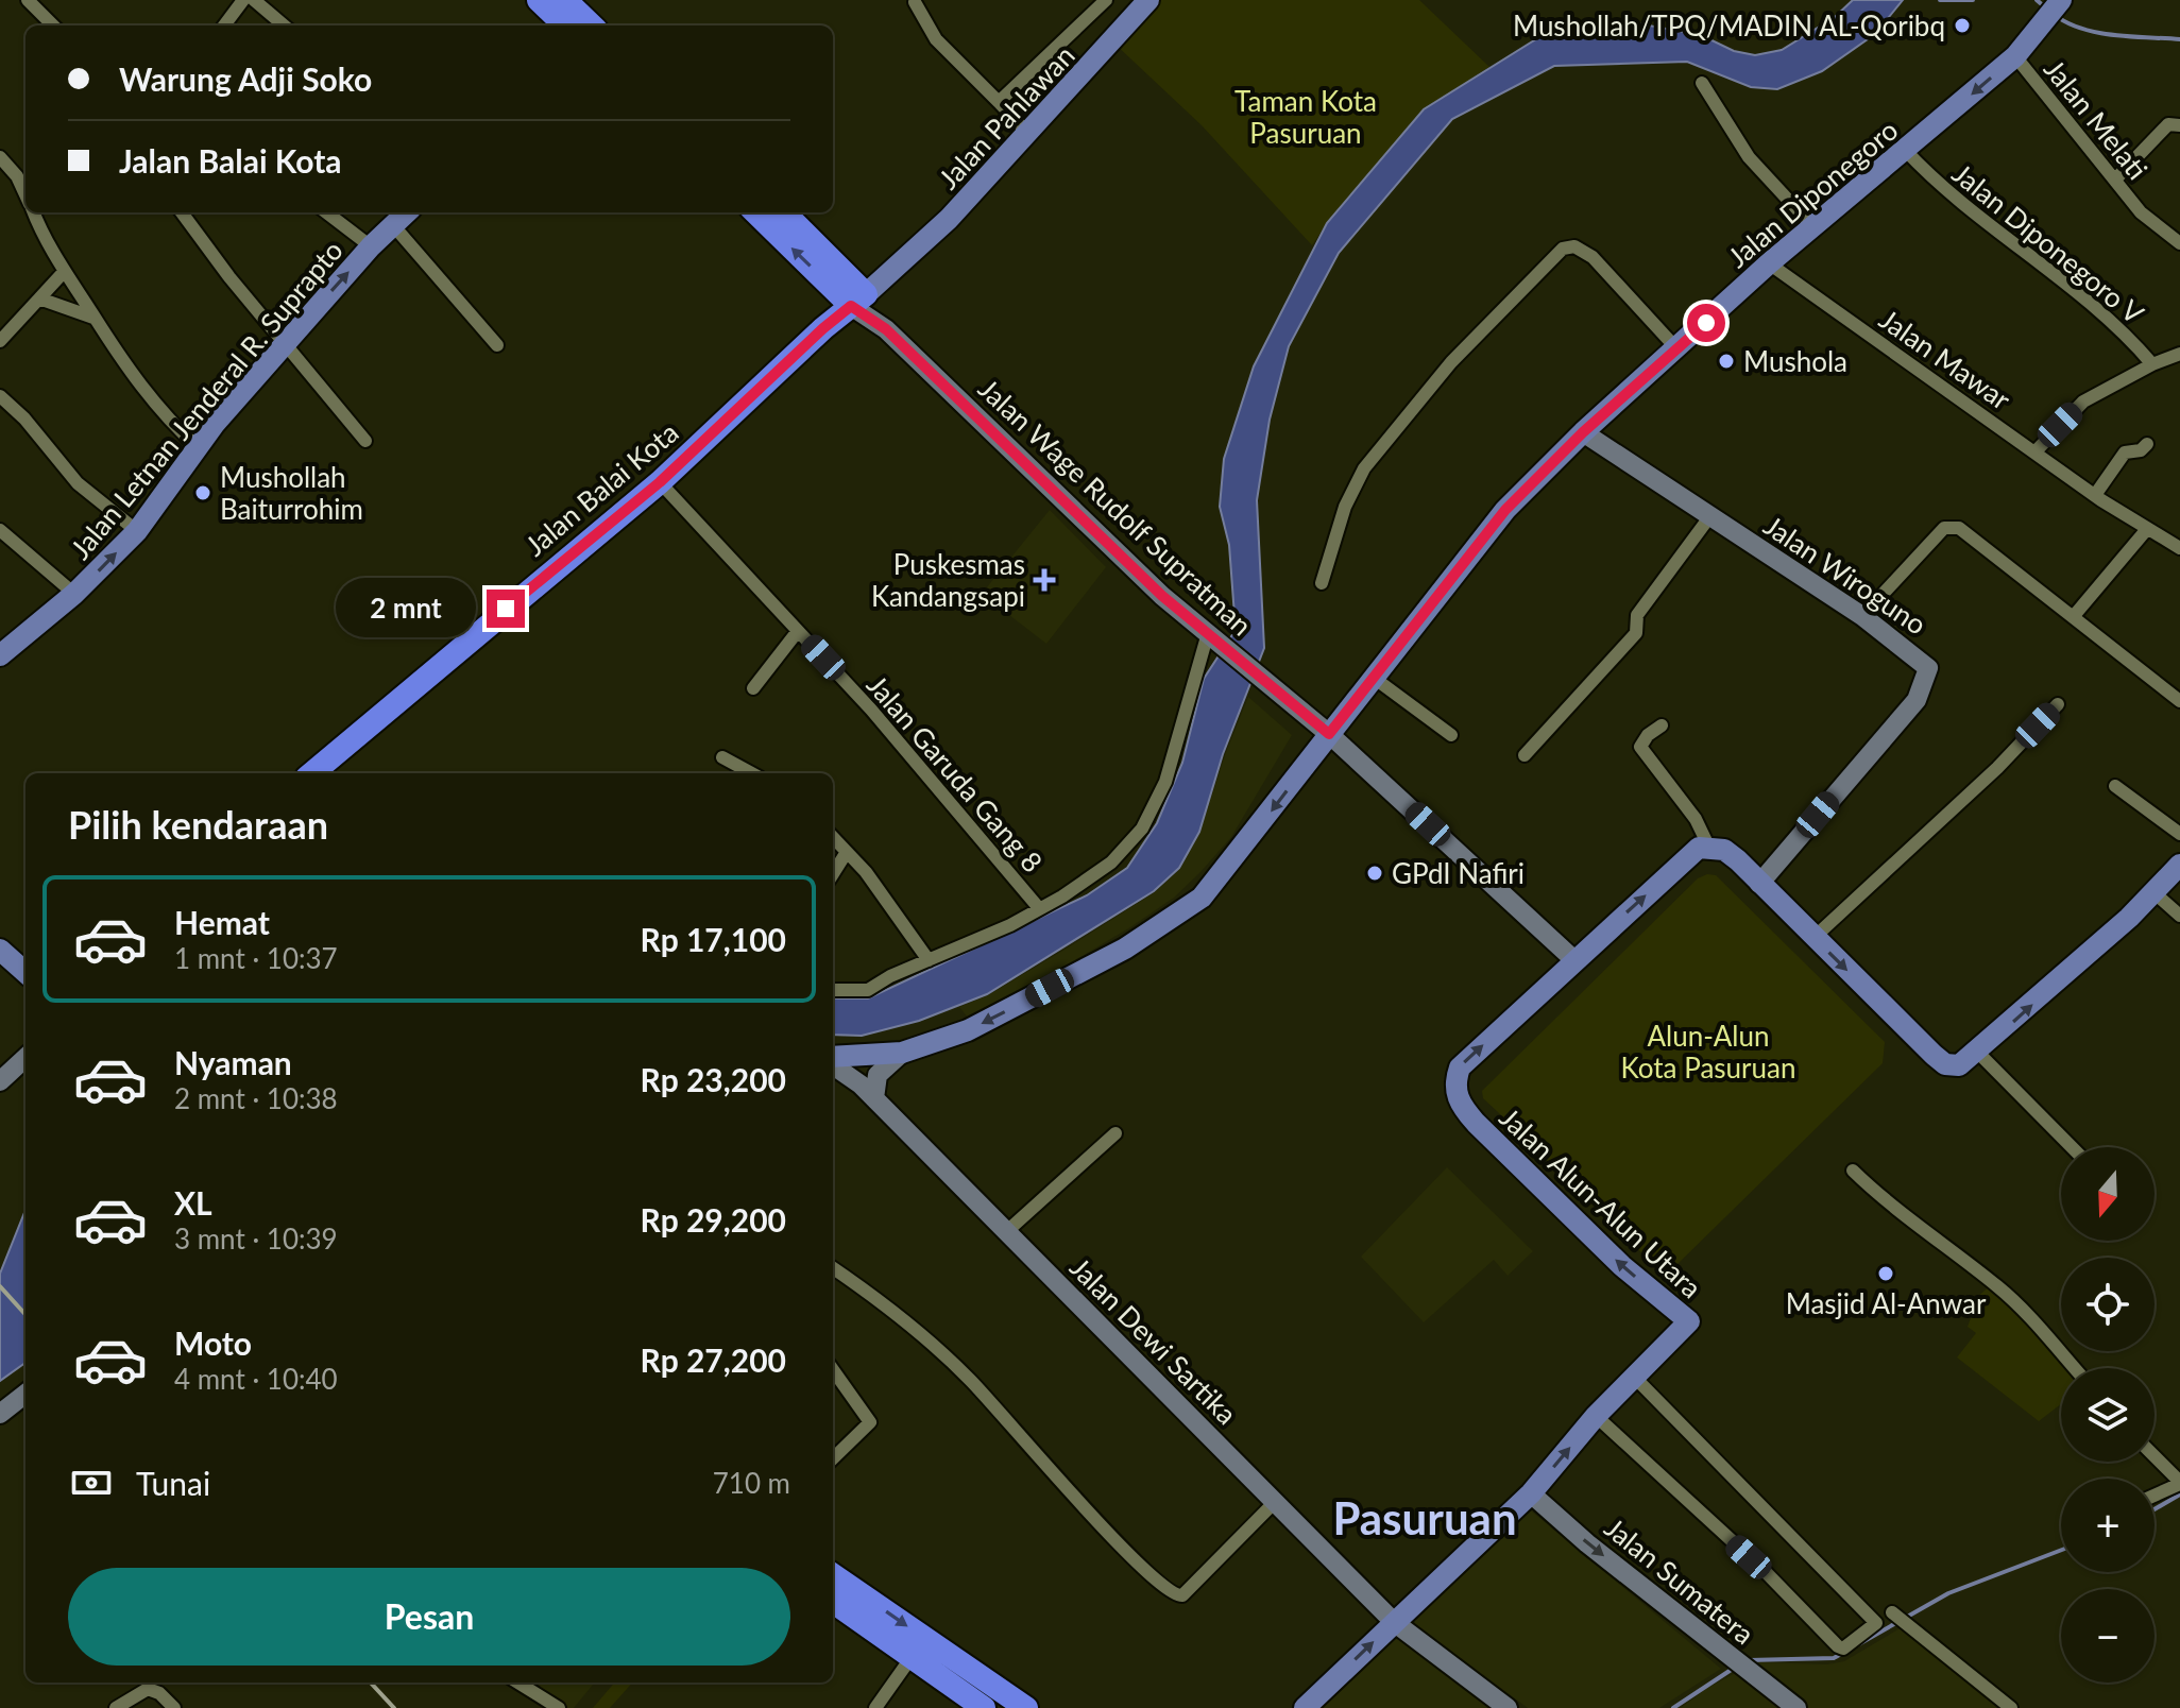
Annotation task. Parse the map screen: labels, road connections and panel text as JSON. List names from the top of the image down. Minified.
{"streets":{"highway":["Jalan Balai Kota"],"main road":["Jalan Pahlawan","Jalan Diponegoro","Jalan Letnan Jenderal R. Suprapto","Jalan Alun-Alun Utara"],"street":["Jalan Melati","Jalan Diponegoro V","Jalan Mawar","Jalan Wage Rudolf Supratman","Jalan Wiroguno","Jalan Garuda Gang 8","Jalan Dewi Sartika","Jalan Sumatera"]},"crossings":[["Jalan Pahlawan","Jalan Balai Kota"],["Jalan Pahlawan","Jalan Wage Rudolf Supratman"],["Jalan Melati","Jalan Diponegoro"],["Jalan Diponegoro","Jalan Diponegoro V"],["Jalan Diponegoro","Jalan Mawar"],["Jalan Diponegoro","Jalan Wage Rudolf Supratman"],["Jalan Diponegoro","Jalan Wiroguno"],["Jalan Balai Kota","Jalan Wage Rudolf Supratman"],["Jalan Balai Kota","Jalan Garuda Gang 8"],["Jalan Wage Rudolf Supratman","Jalan Alun-Alun Utara"]],"one_way":["Jalan Diponegoro","Jalan Letnan Jenderal R. Suprapto","Jalan Sumatera"],"districts":["Pasuruan"],"parks":["Taman Kota Pasuruan","Alun-Alun Kota Pasuruan"],"places":{"other":["Mushollah/TPQ/MADIN AL-Qoribq","Mushola","Mushollah Baiturrohim","GPdI Nafiri","Masjid Al-Anwar"],"health":["Puskesmas Kandangsapi"]},"north":"bottom","page":{"banner":["Warung Adji Soko","Jalan Balai Kota"],"bubble":"2 mnt","heading":"Pilih kendaraan","list":[{"name":"Hemat","note":"1 mnt · 10:37","value":"Rp 17,100"},{"name":"Nyaman","note":"2 mnt · 10:38","value":"Rp 23,200"},{"name":"XL","note":"3 mnt · 10:39","value":"Rp 29,200"},{"name":"Moto","note":"4 mnt · 10:40","value":"Rp 27,200"}],"map_buttons":["+","−"],"pay":["Tunai","710 m"],"buttons":"Pesan"}}
